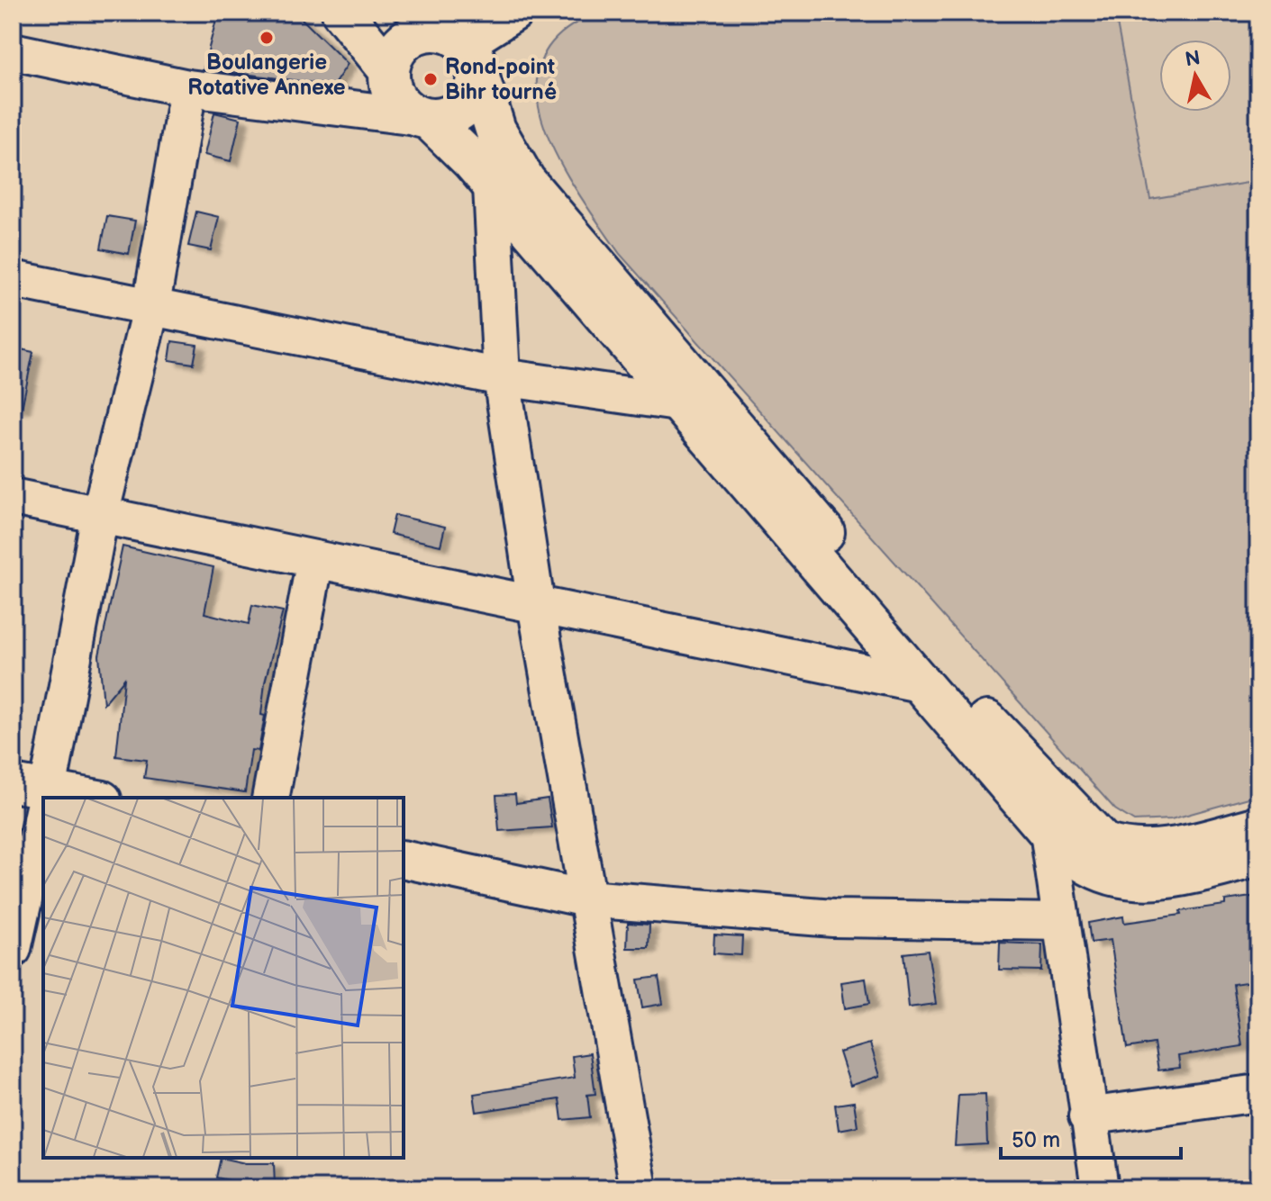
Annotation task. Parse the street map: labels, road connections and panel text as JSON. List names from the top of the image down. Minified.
{"places":["Boulangerie Rotative Annexe","Rond-point Bihr tourné"],"scale_bar":"50 m","north":"top"}
